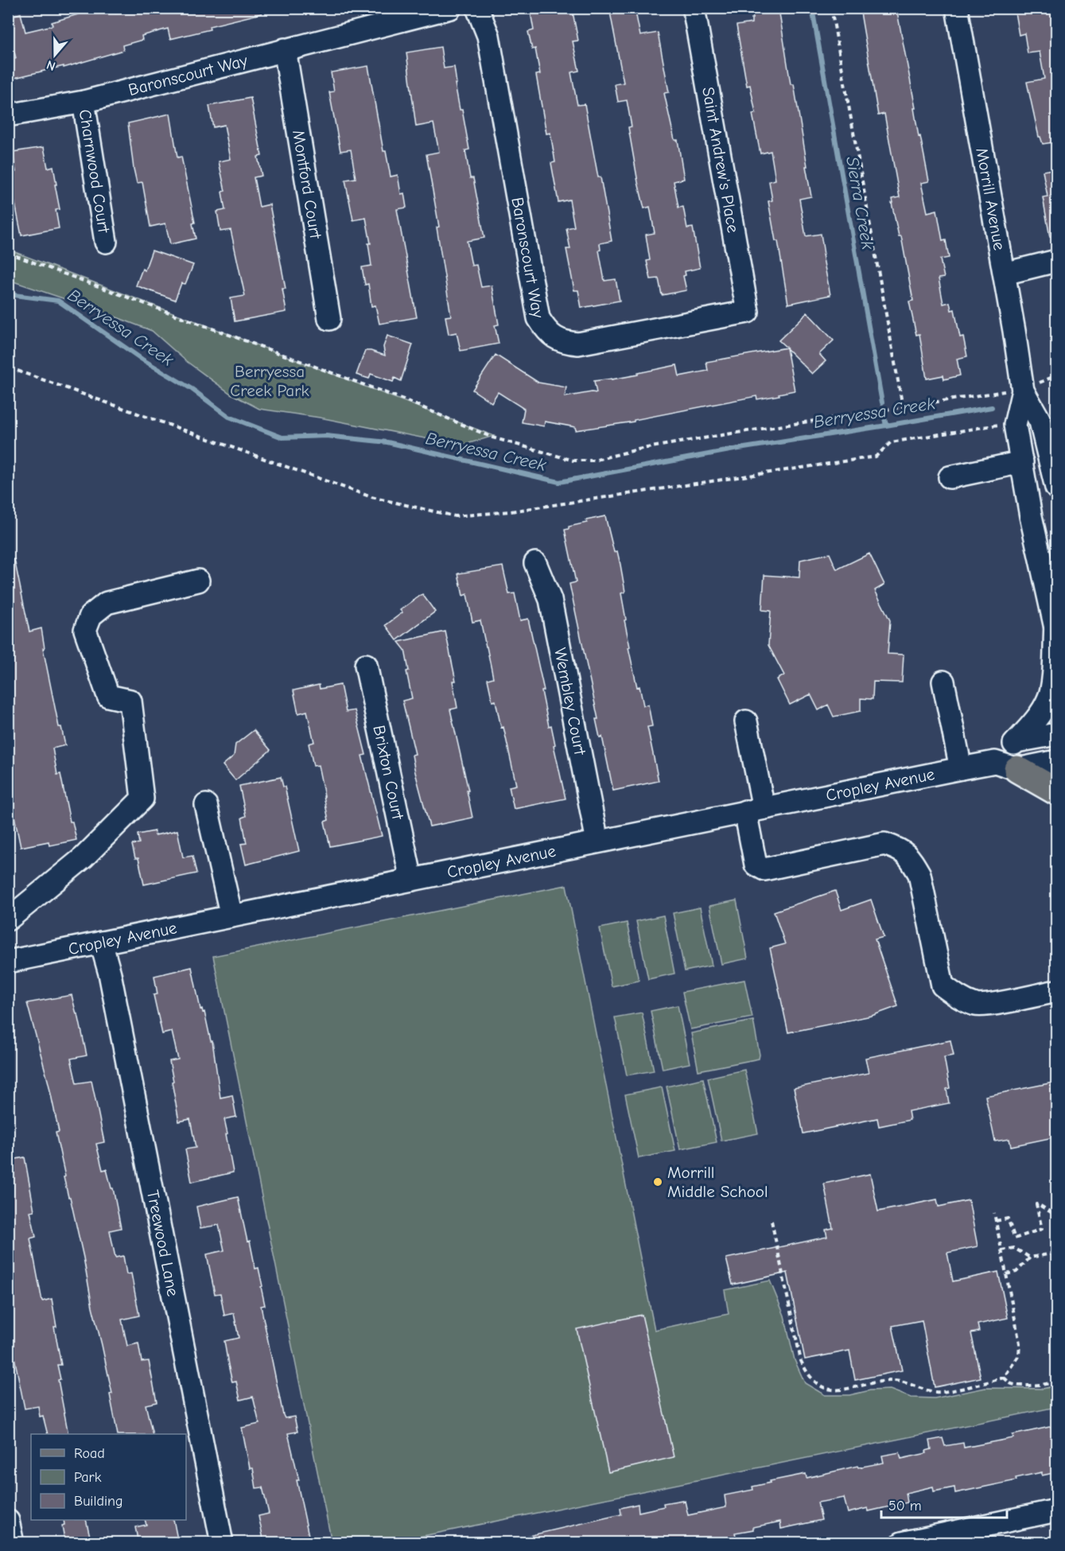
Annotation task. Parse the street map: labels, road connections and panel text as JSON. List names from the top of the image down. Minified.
{"streets":{"street":["Baronscourt Way","Saint Andrew's Place","Charnwood Court","Montford Court","Morrill Avenue","Wembley Court","Brixton Court","Cropley Avenue","Treewood Lane"]},"crossings":[["Baronscourt Way","Saint Andrew's Place"],["Baronscourt Way","Charnwood Court"],["Baronscourt Way","Montford Court"],["Wembley Court","Cropley Avenue"],["Brixton Court","Cropley Avenue"],["Cropley Avenue","Treewood Lane"]],"water":["Sierra Creek","Berryessa Creek"],"parks":["Berryessa Creek Park"],"places":["Morrill Middle School"],"legend":["Road","Park","Building"],"scale_bar":"50 m","north":"bottom"}
